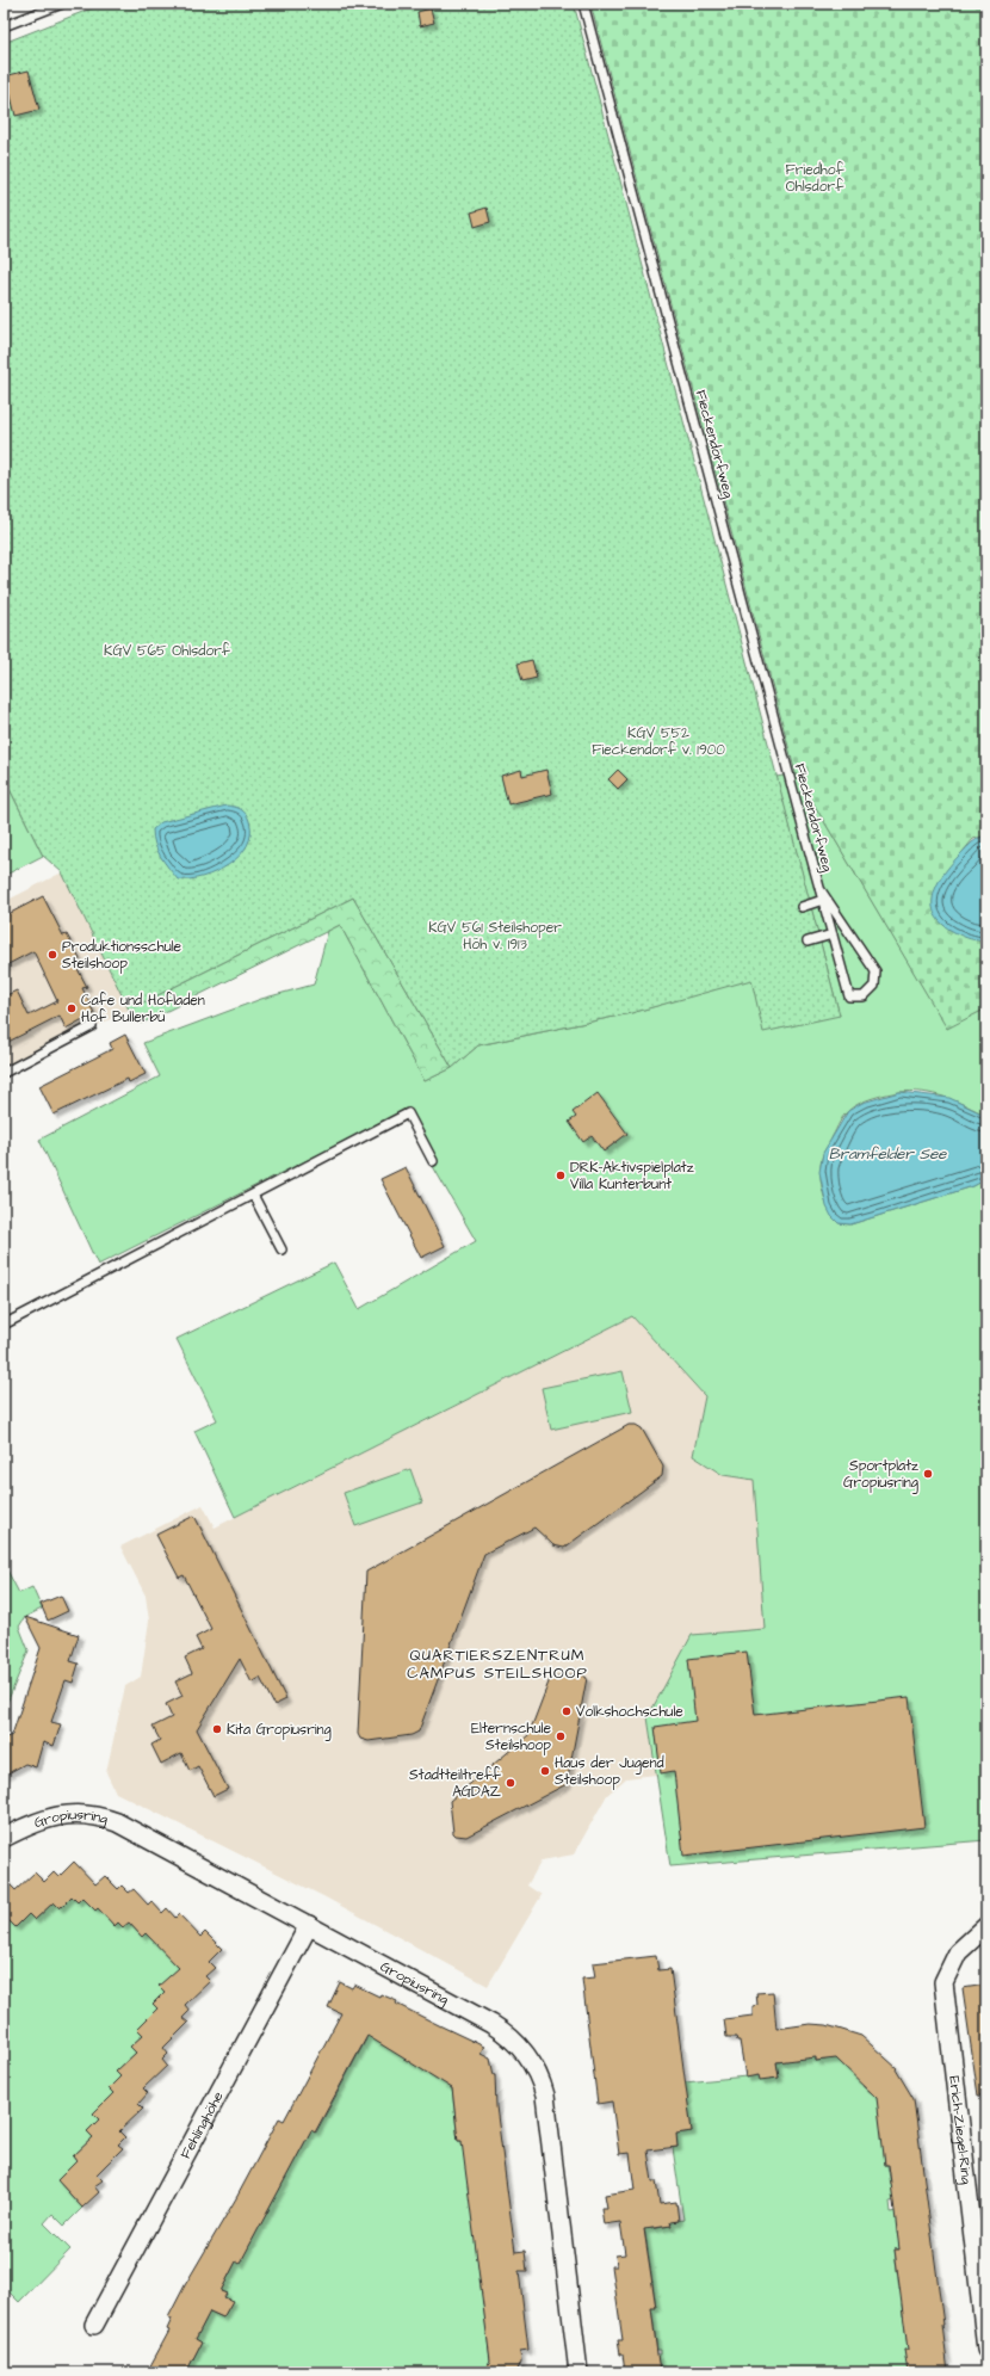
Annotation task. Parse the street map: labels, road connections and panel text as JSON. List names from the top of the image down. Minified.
{"streets":{"street":["Gropiusring","Fehlinghöhe","Erich-Ziegel-Ring"],"lane":["Fieckendorfweg"]},"crossings":[["Gropiusring","Fehlinghöhe"]],"districts":["QUARTIERSZENTRUM CAMPUS STEILSHOOP"],"water":["Bramfelder See"],"parks":["Friedhof Ohlsdorf","KGV 565 Ohlsdorf","KGV 552 Fieckendorf v. 1900","KGV 561 Steilshoper Höh v. 1913"],"places":["Produktionsschule Steilshoop","Cafe und Hofladen Hof Bullerbü","DRK-Aktivspielplatz Villa Kunterbunt","Sportplatz Gropiusring","Volkshochschule","Kita Gropiusring","Elternschule Steilshoop","Haus der Jugend Steilshoop","Stadtteiltreff AGDAZ"]}
